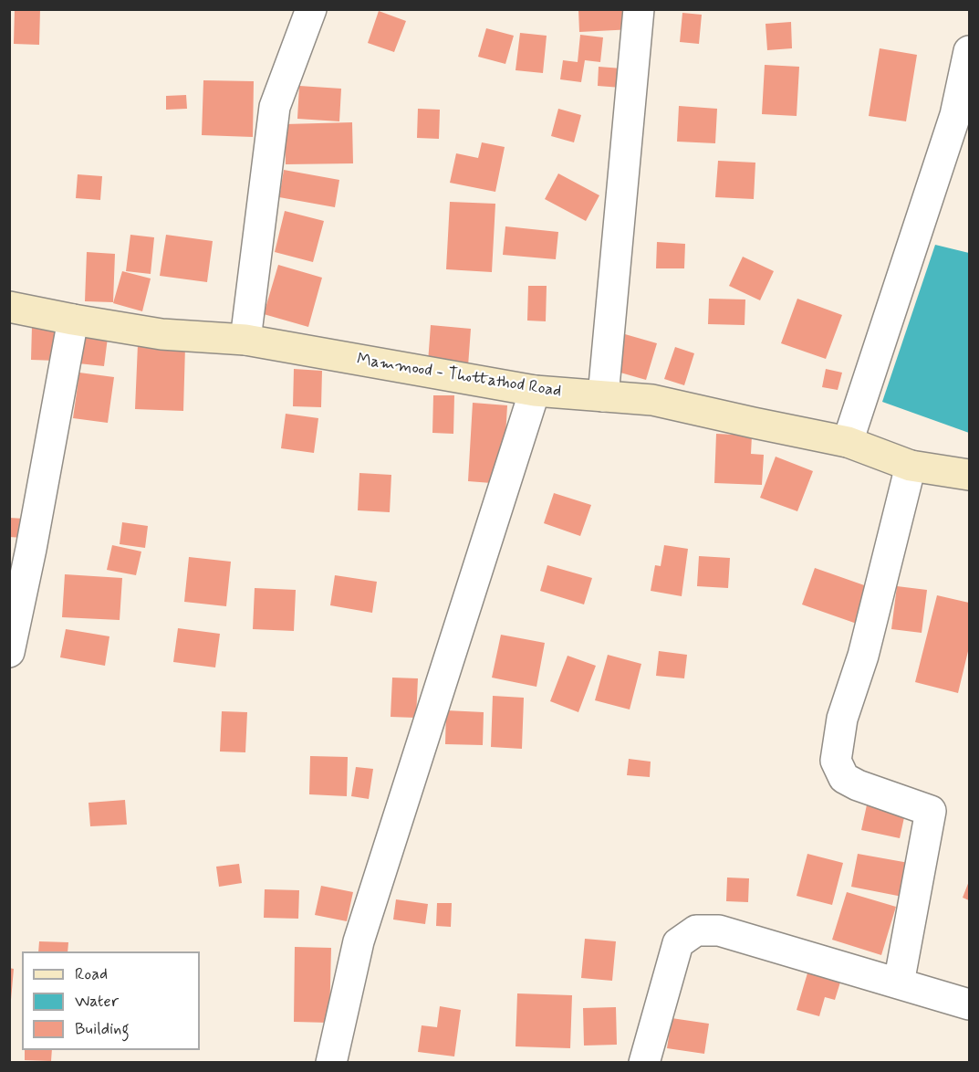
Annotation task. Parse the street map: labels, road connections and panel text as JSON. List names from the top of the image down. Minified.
{"streets":{"street":["Mammood - Thottathod Road"]},"legend":["Road","Water","Building"]}
